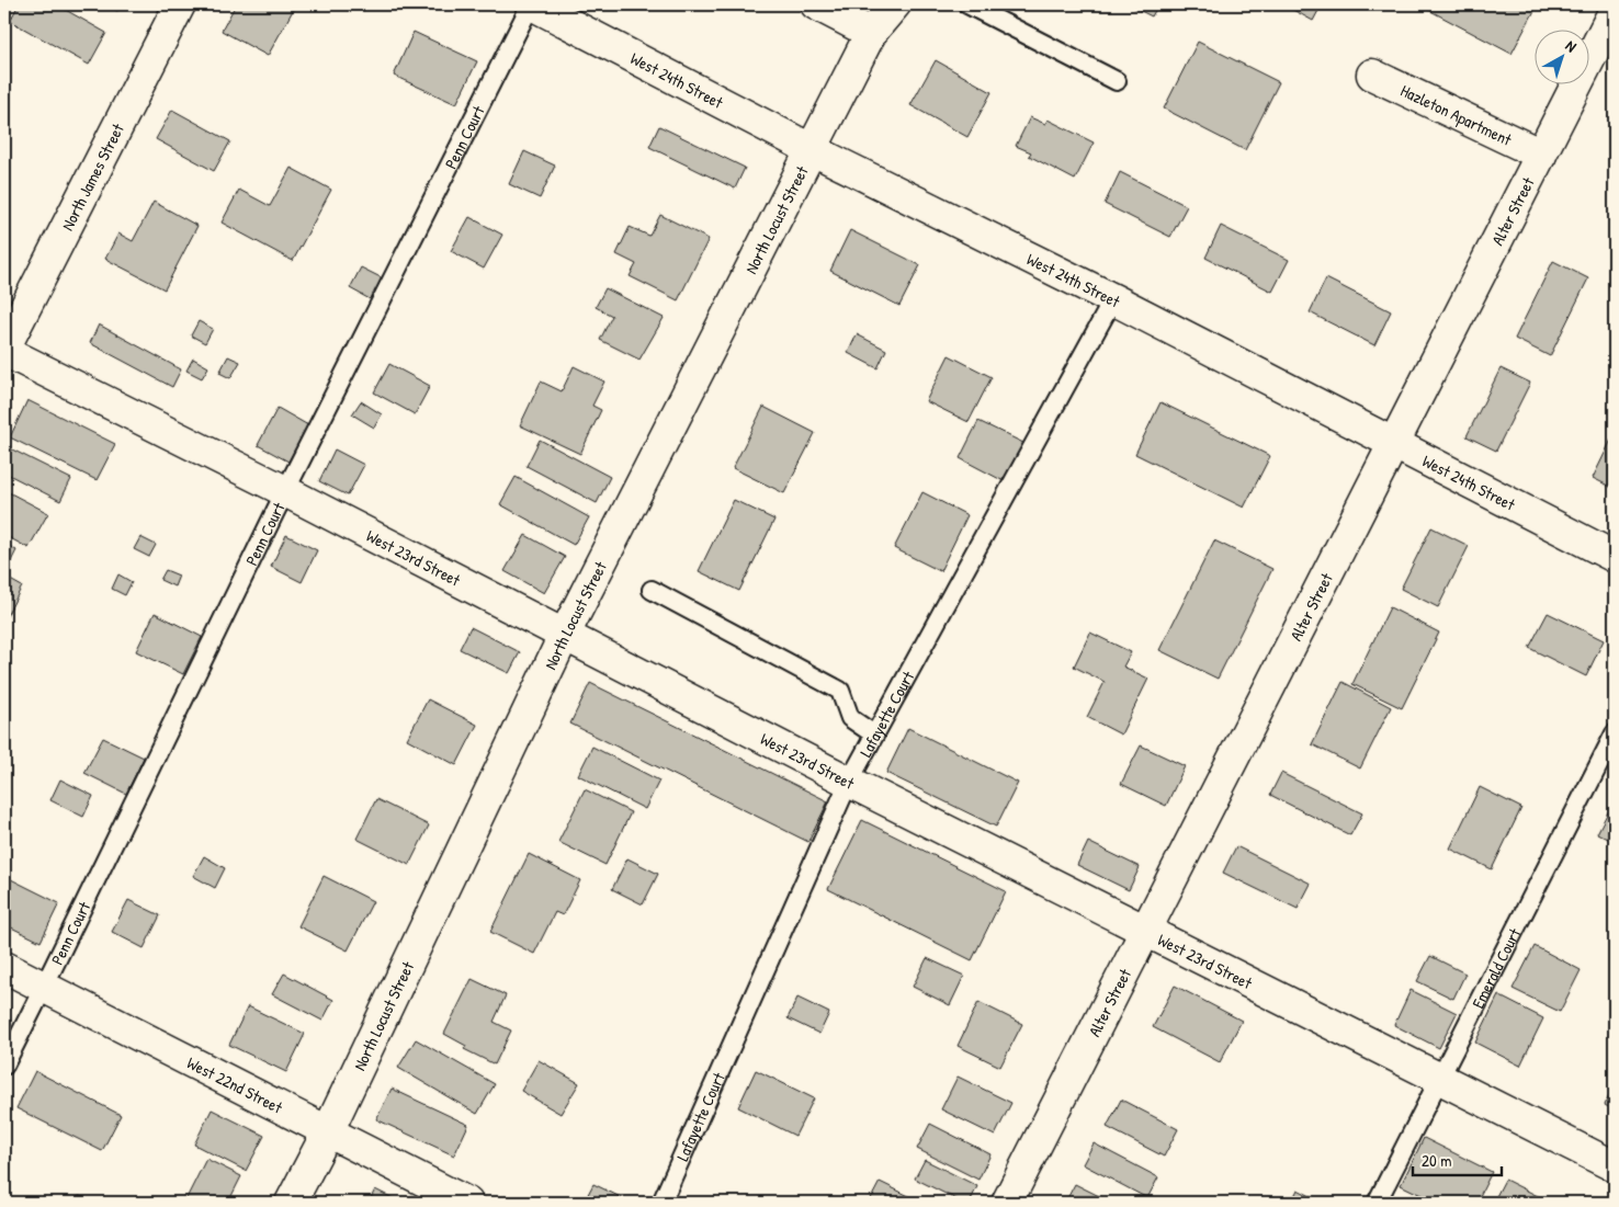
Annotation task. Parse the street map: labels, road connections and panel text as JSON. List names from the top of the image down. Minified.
{"streets":{"street":["West 24th Street","Hazleton Apartment","North James Street","Alter Street","North Locust Street","West 23rd Street","West 22nd Street"],"lane":["Penn Court","Lafayette Court","Emerald Court"]},"crossings":[["West 24th Street","Penn Court"],["West 24th Street","Alter Street"],["West 24th Street","North Locust Street"],["West 24th Street","Lafayette Court"],["Hazleton Apartment","Alter Street"],["Penn Court","West 23rd Street"],["Penn Court","West 22nd Street"],["North James Street","West 23rd Street"],["Alter Street","West 23rd Street"],["North Locust Street","West 23rd Street"],["North Locust Street","West 22nd Street"],["West 23rd Street","Lafayette Court"],["West 23rd Street","Emerald Court"]],"scale_bar":"20 m","north":"top right"}
